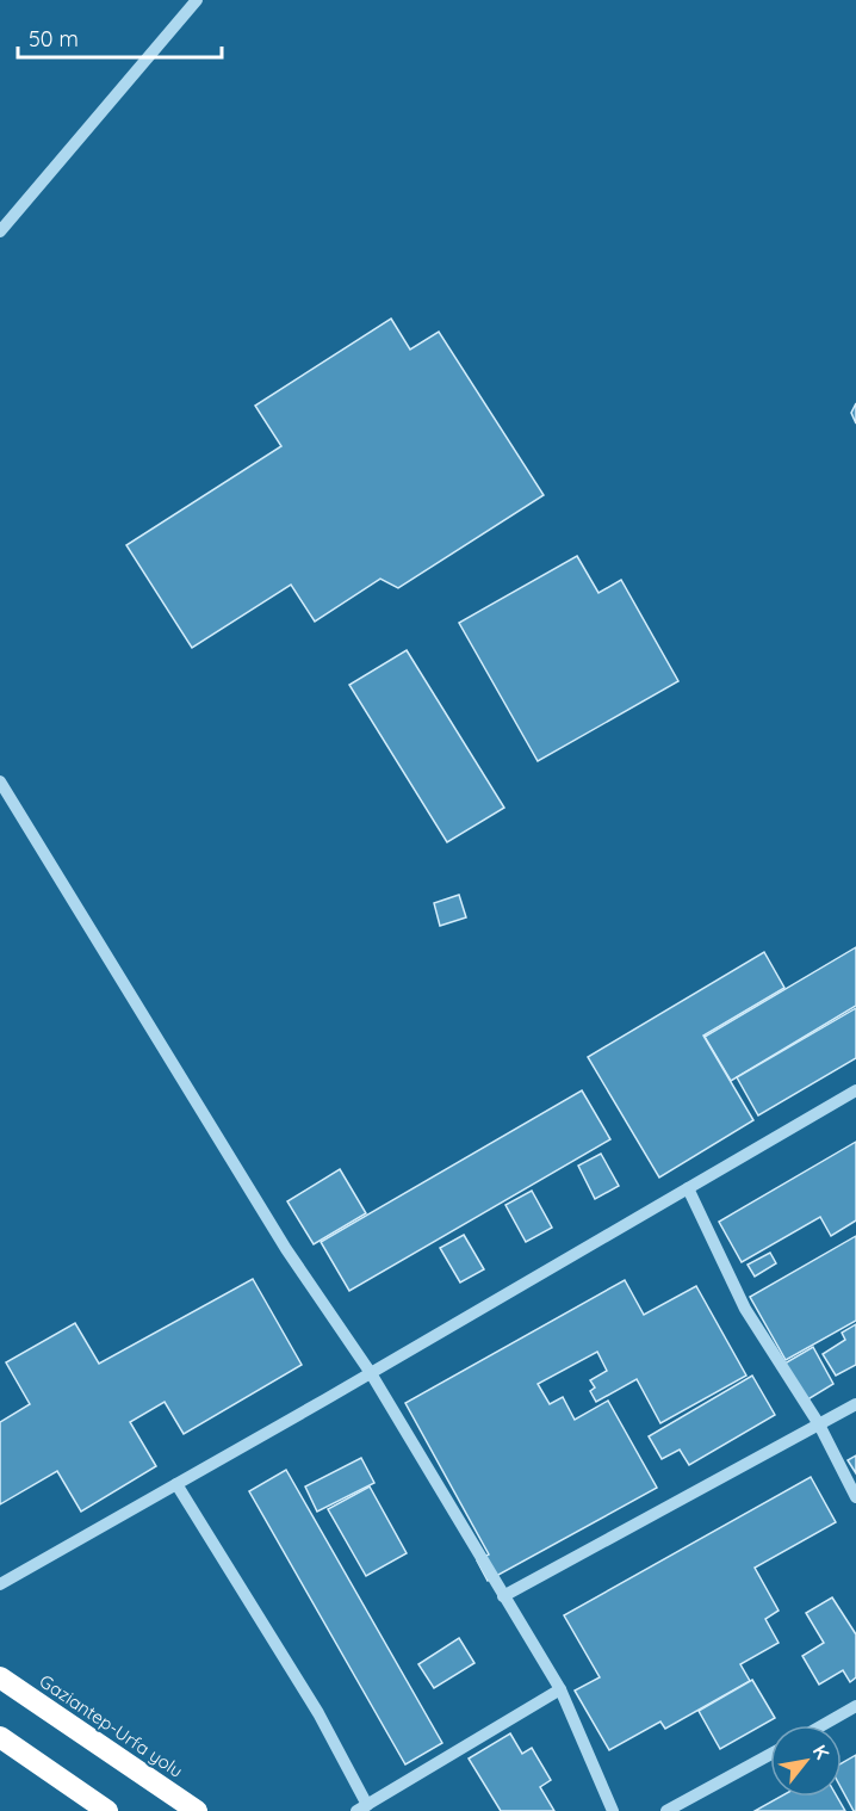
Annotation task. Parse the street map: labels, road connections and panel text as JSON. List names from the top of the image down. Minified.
{"streets":{"highway":["Gaziantep-Urfa yolu"]},"scale_bar":"50 m","north":"top right"}
